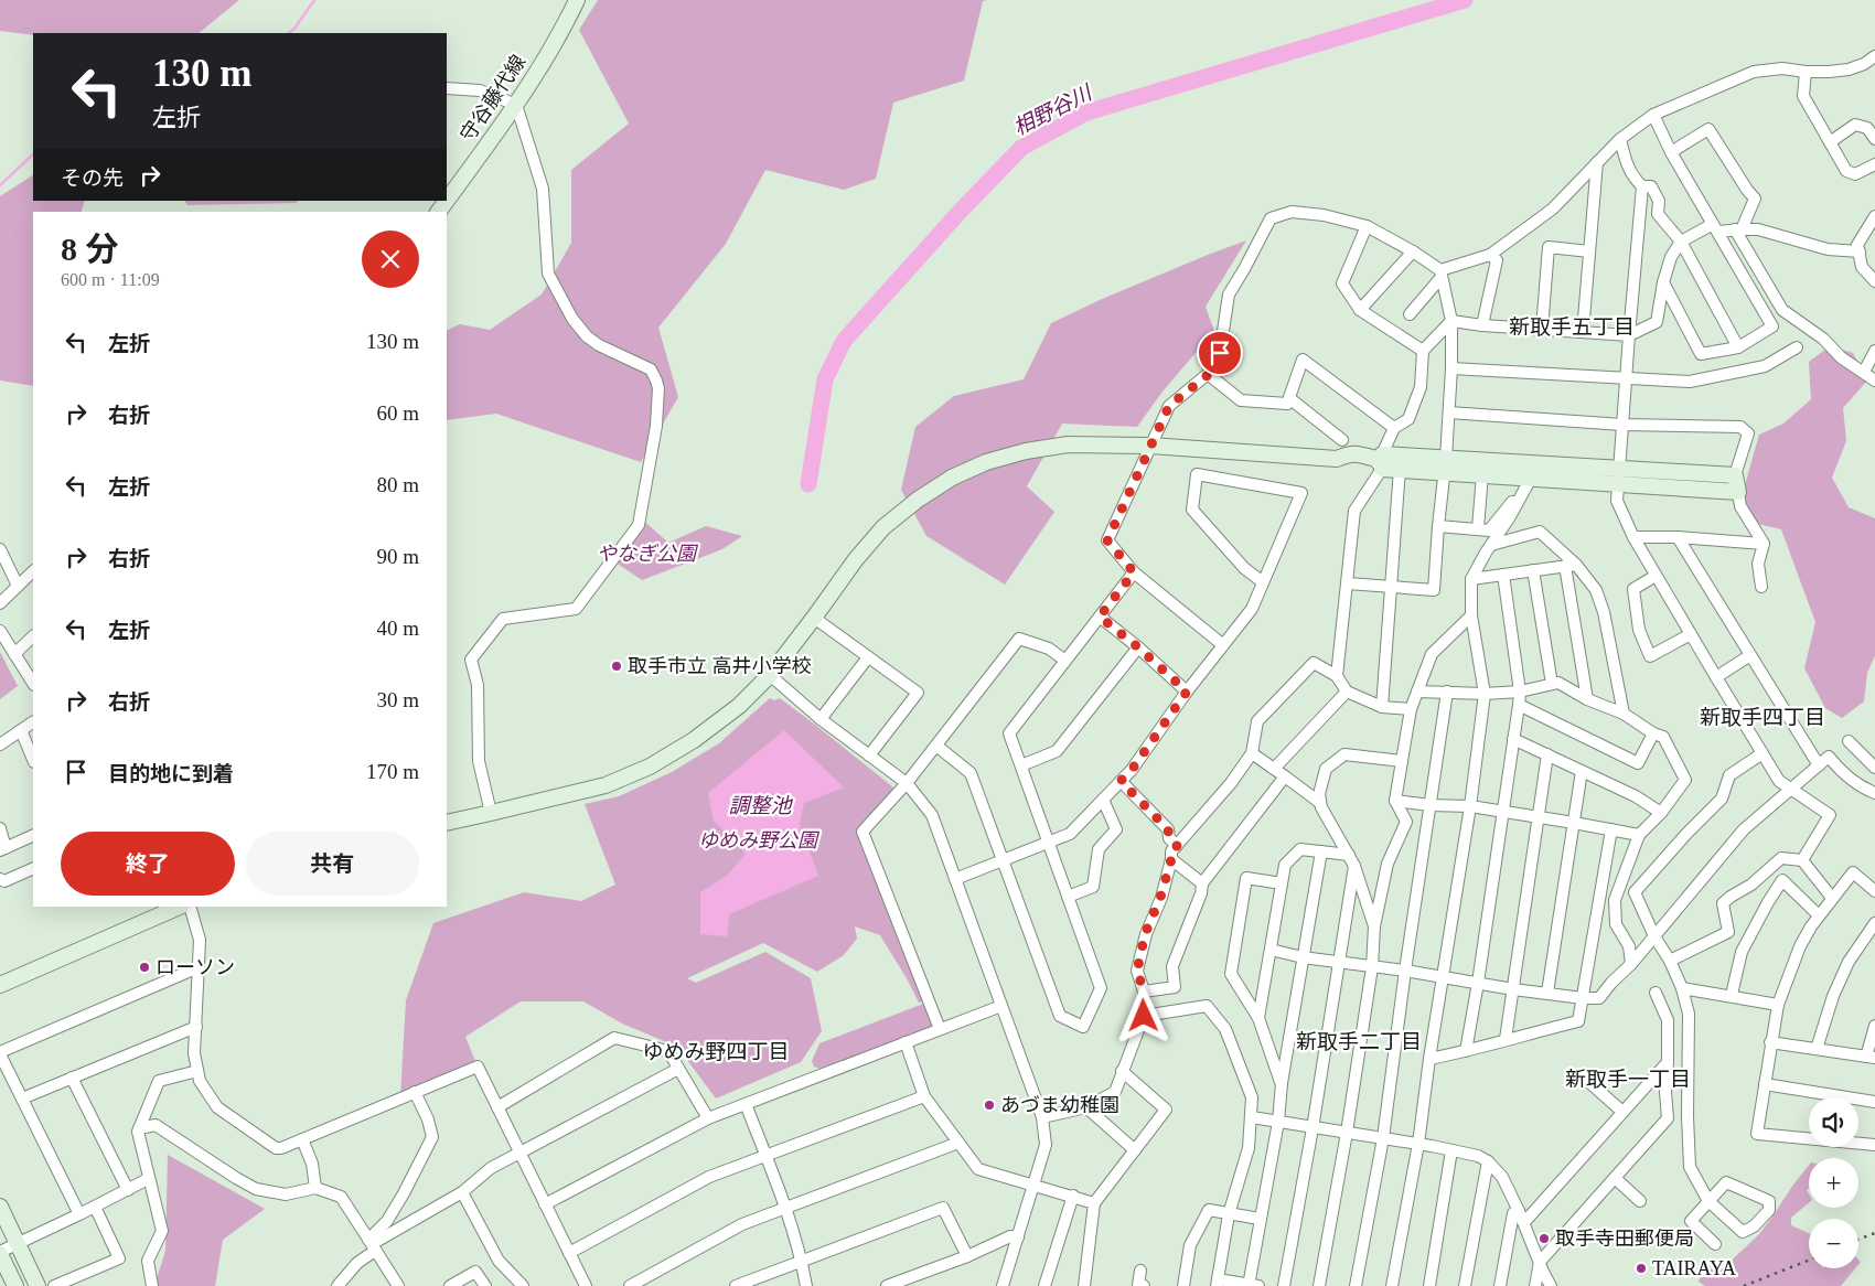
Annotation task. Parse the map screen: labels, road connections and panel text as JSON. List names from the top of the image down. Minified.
{"streets":{"street":["守谷藤代線"]},"districts":["新取手五丁目","新取手四丁目","新取手二丁目","ゆめみ野四丁目","新取手一丁目"],"water":["相野谷川","調整池"],"parks":["やなぎ公園","ゆめみ野公園"],"places":["取手市立 高井小学校","ローソン","あづま幼稚園","取手寺田郵便局","TAIRAYA"],"page":{"turn":["130 m","左折"],"then":"その先","heading":["8 分","600 m · 11:09"],"list":[{"name":"左折","value":"130 m"},{"name":"右折","value":"60 m"},{"name":"左折","value":"80 m"},{"name":"右折","value":"90 m"},{"name":"左折","value":"40 m"},{"name":"右折","value":"30 m"},{"name":"目的地に到着","value":"170 m"}],"buttons":["終了","共有"],"map_buttons":["+","−"]}}
